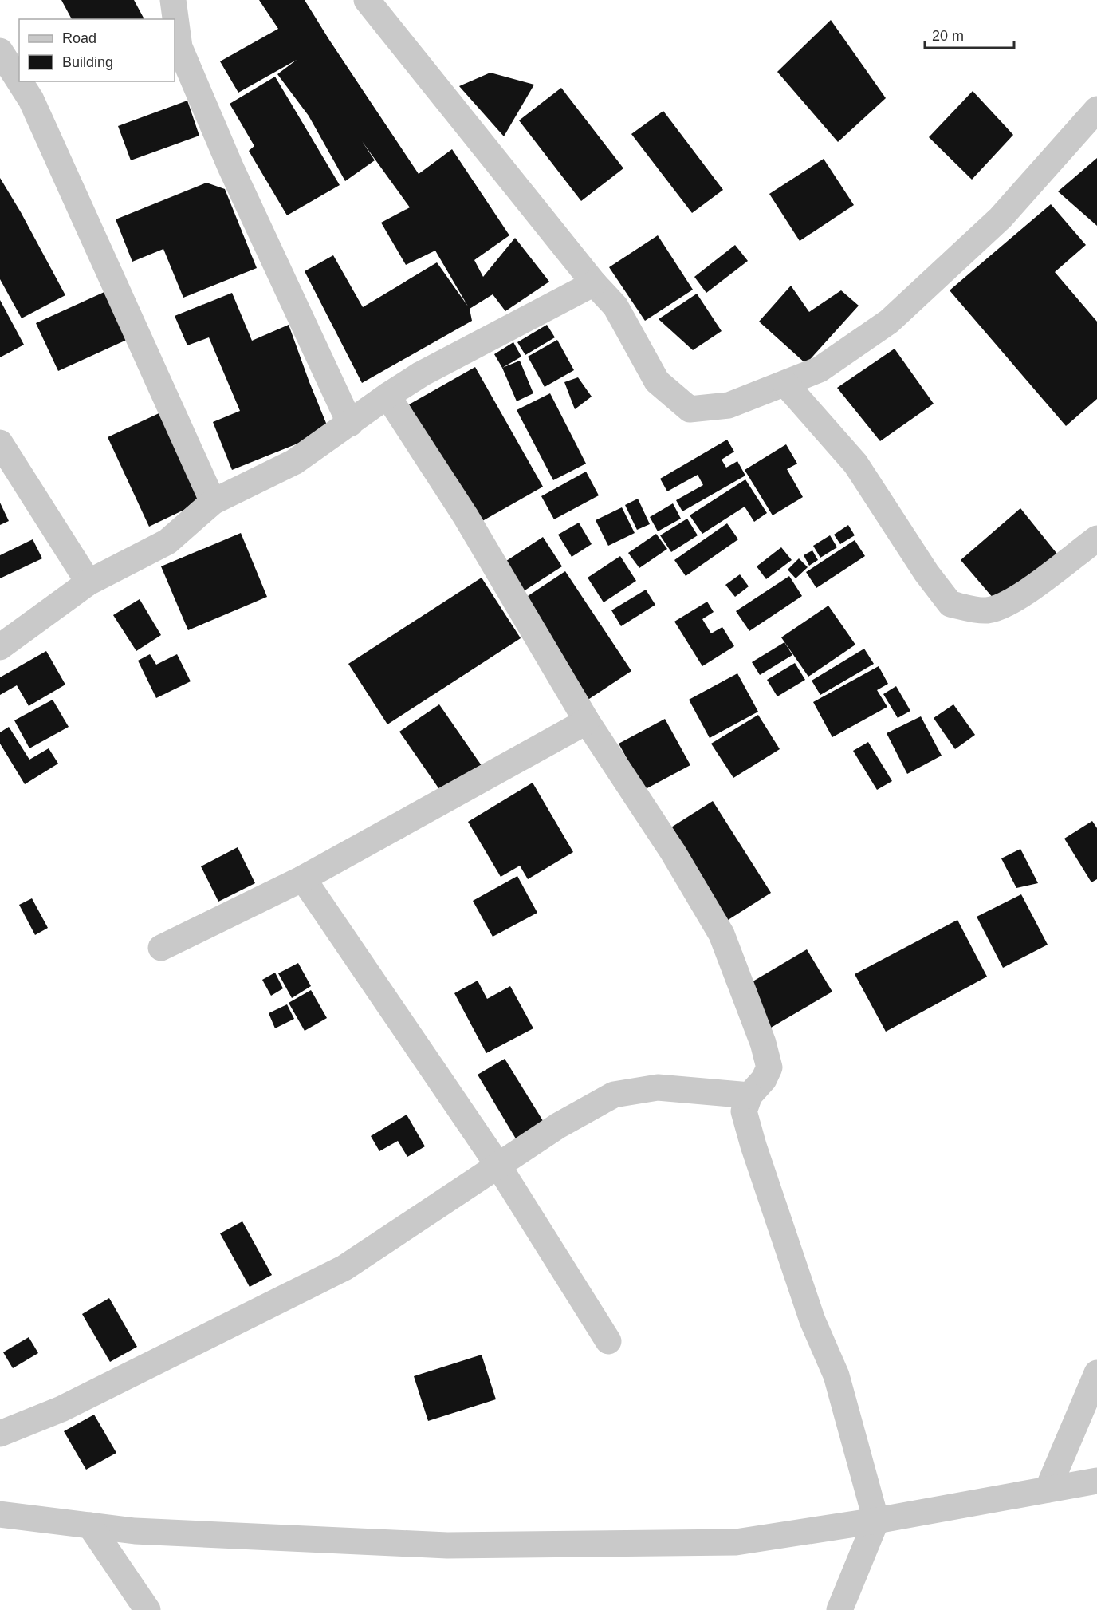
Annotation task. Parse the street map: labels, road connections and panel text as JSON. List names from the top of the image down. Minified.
{"legend":["Road","Building"],"scale_bar":"20 m"}
